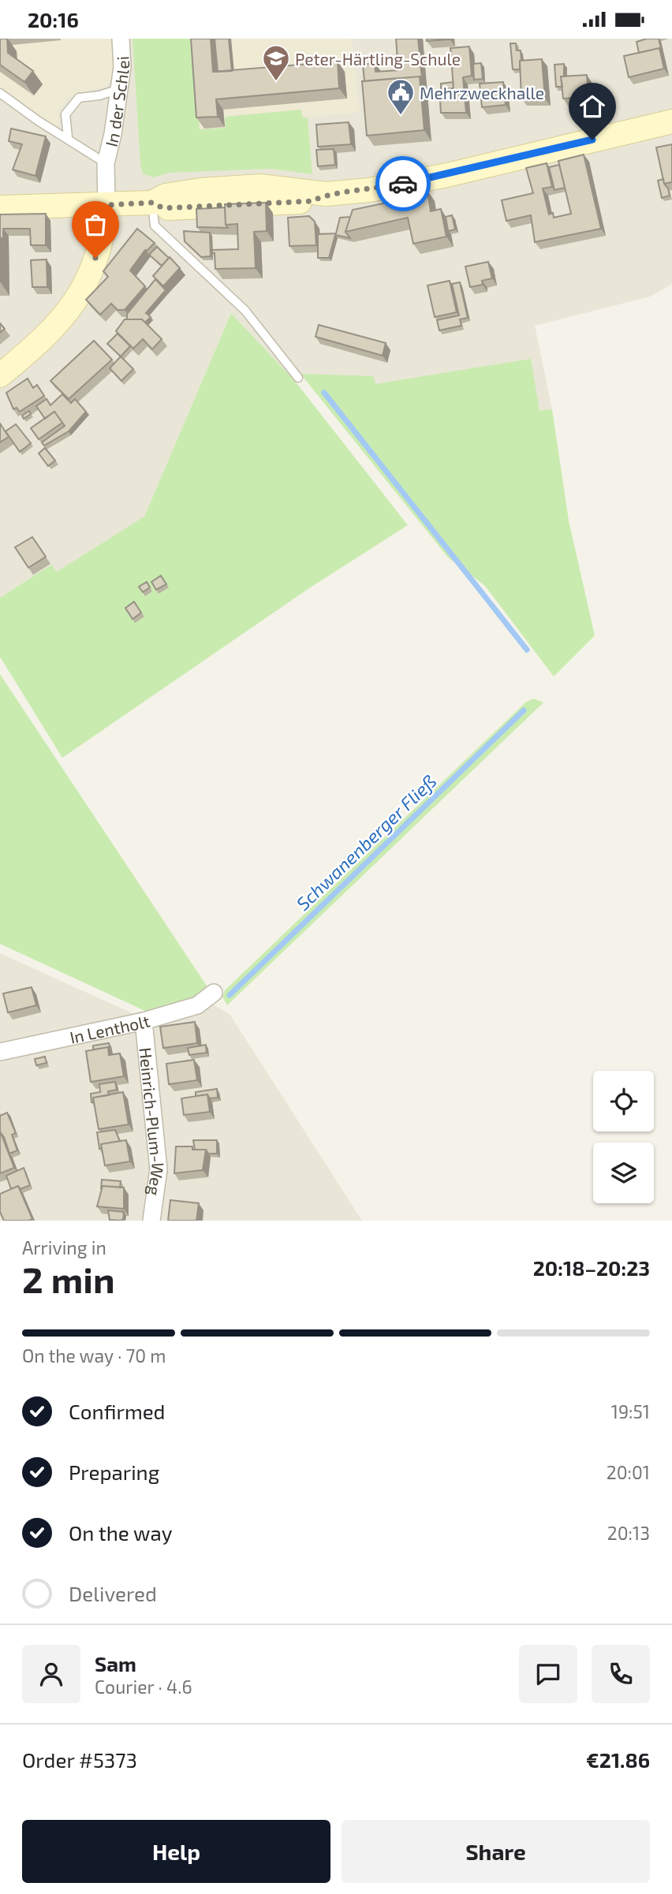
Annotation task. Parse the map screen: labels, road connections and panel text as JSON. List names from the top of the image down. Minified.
{"streets":{"street":["In der Schlei","In Lentholt","Heinrich-Plum-Weg"]},"crossings":[["In Lentholt","Heinrich-Plum-Weg"]],"water":["Schwanenberger Fließ"],"places":{"school or university":["Peter-Härtling-Schule"],"public building":["Mehrzweckhalle"]},"page":{"status":"20:16","heading":["2 min","Arriving in","20:18–20:23"],"panel":["Sam","Courier · 4.6","Order #5373","€21.86"],"bar":"On the way · 70 m","list":[["Confirmed","19:51"],["Preparing","20:01"],["On the way","20:13"],"Delivered"],"buttons":["Help","Share"]}}
